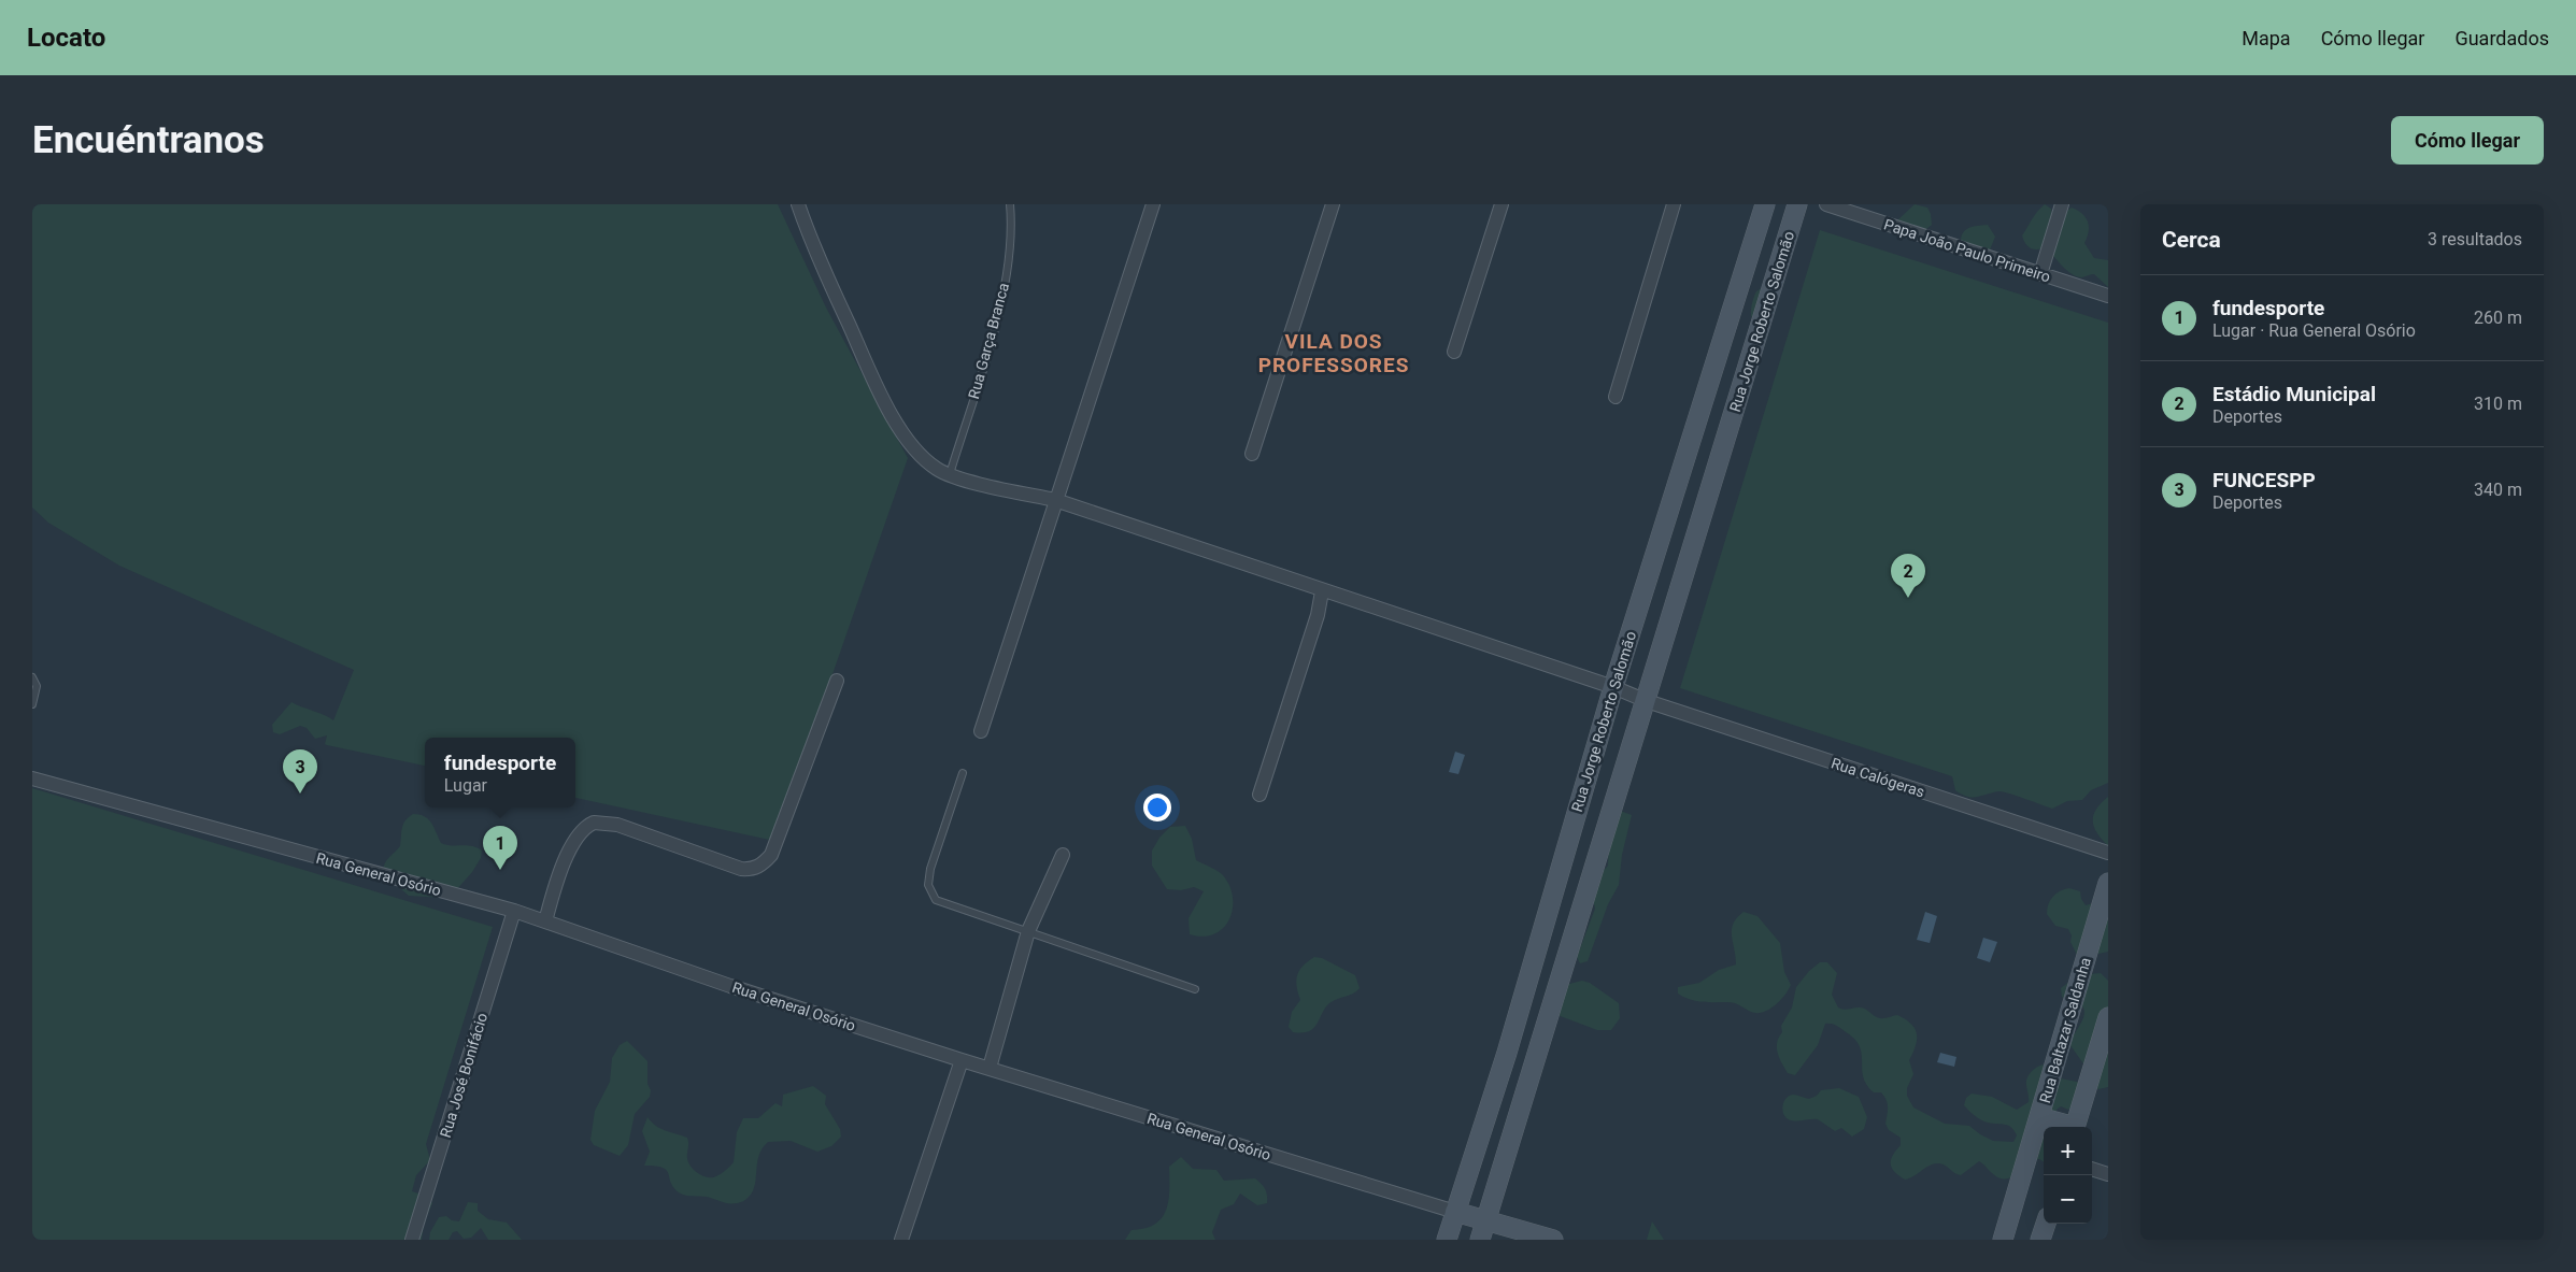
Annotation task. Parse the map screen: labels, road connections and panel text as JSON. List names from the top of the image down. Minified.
{"streets":{"main road":["Rua Jorge Roberto Salomão","Rua General Osório","Rua Baltazar Saldanha"],"street":["Papa João Paulo Primeiro","Rua Calógeras","Rua José Bonifácio"],"lane":["Rua Garça Branca"]},"crossings":[["Rua Jorge Roberto Salomão","Rua Calógeras"],["Rua Jorge Roberto Salomão","Rua General Osório"],["Rua Garça Branca","Rua Calógeras"],["Rua General Osório","Rua José Bonifácio"]],"districts":["VILA DOS PROFESSORES"],"page":{"header":"Locato","nav":["Mapa","Cómo llegar","Guardados"],"buttons":"Cómo llegar","title":"Encuéntranos","heading":["Cerca","3 resultados"],"list":[{"mark":"1","name":"fundesporte","note":"Lugar · Rua General Osório","value":"260 m"},{"mark":"2","name":"Estádio Municipal","note":"Deportes","value":"310 m"},{"mark":"3","name":"FUNCESPP","note":"Deportes","value":"340 m"}],"pins":["2","3","1"],"popup":["fundesporte","Lugar"],"map_buttons":["+","−"]}}
